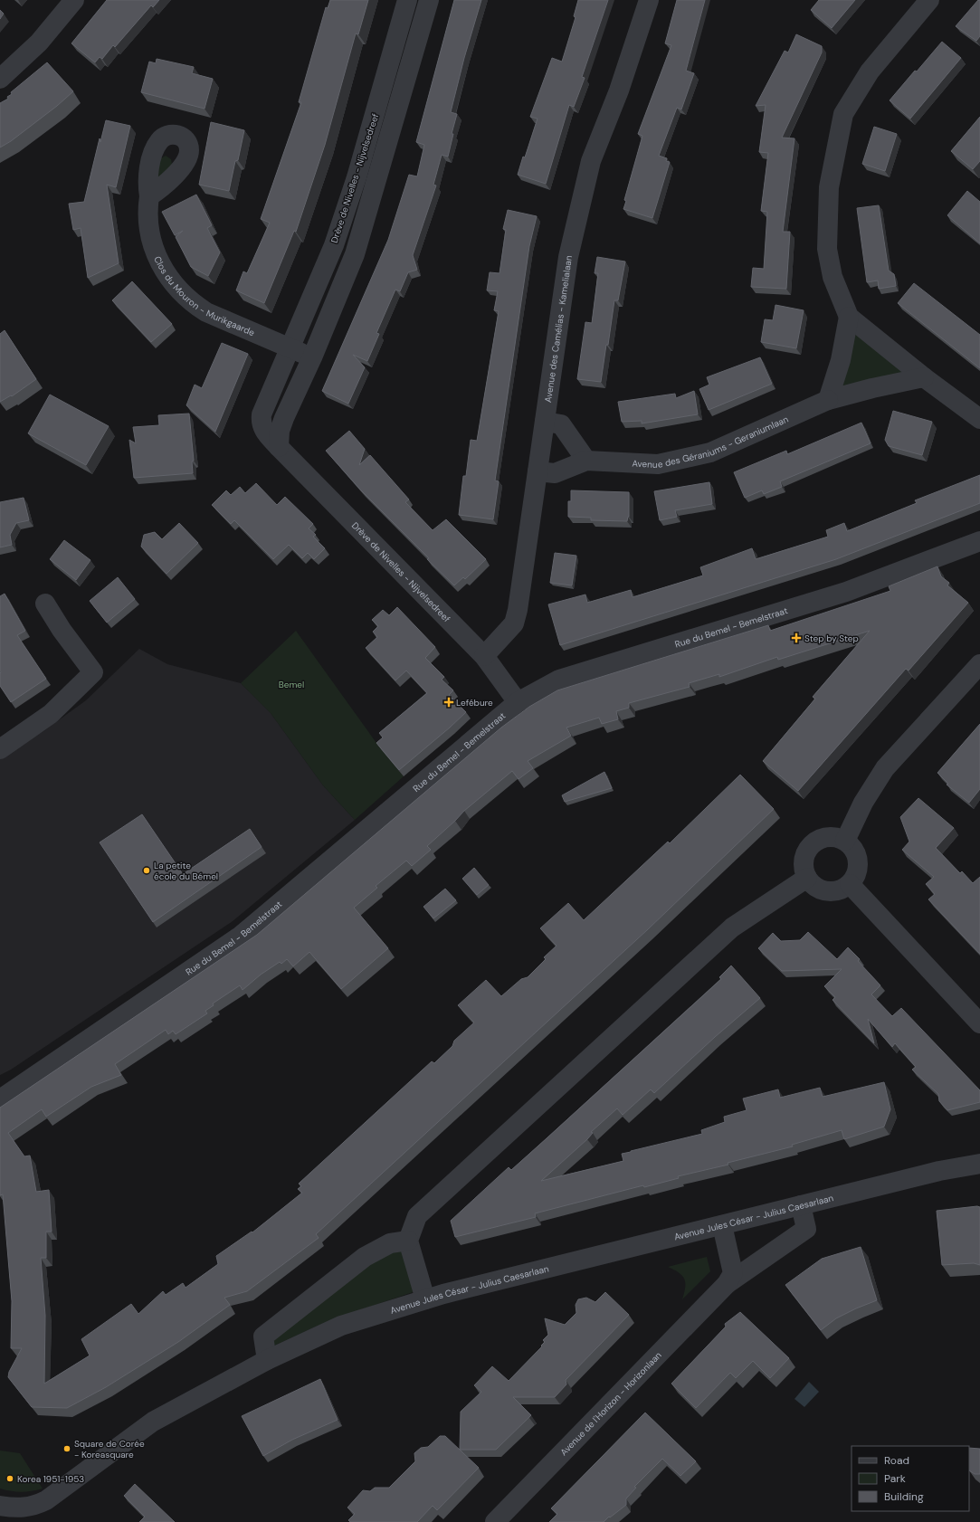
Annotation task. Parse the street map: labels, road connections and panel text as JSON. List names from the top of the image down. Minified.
{"streets":{"street":["Drève de Nivelles - Nijvelsedreef","Clos du Mouron - Murikgaarde","Avenue des Camélias - Kamelialaan","Avenue des Géraniums - Geraniumlaan","Rue du Bemel - Bemelstraat","Avenue Jules César - Julius Caesarlaan","Avenue de l'Horizon - Horizonlaan"]},"crossings":[["Drève de Nivelles - Nijvelsedreef","Clos du Mouron - Murikgaarde"],["Drève de Nivelles - Nijvelsedreef","Avenue des Camélias - Kamelialaan"],["Drève de Nivelles - Nijvelsedreef","Rue du Bemel - Bemelstraat"],["Avenue des Camélias - Kamelialaan","Avenue des Géraniums - Geraniumlaan"],["Avenue Jules César - Julius Caesarlaan","Avenue de l'Horizon - Horizonlaan"]],"parks":["Bemel"],"places":{"health":["Step by Step","Lefébure"],"other":["La petite école du Bémel","Square de Corée - Koreasquare","Korea 1951-1953"]},"legend":["Road","Park","Building"]}
